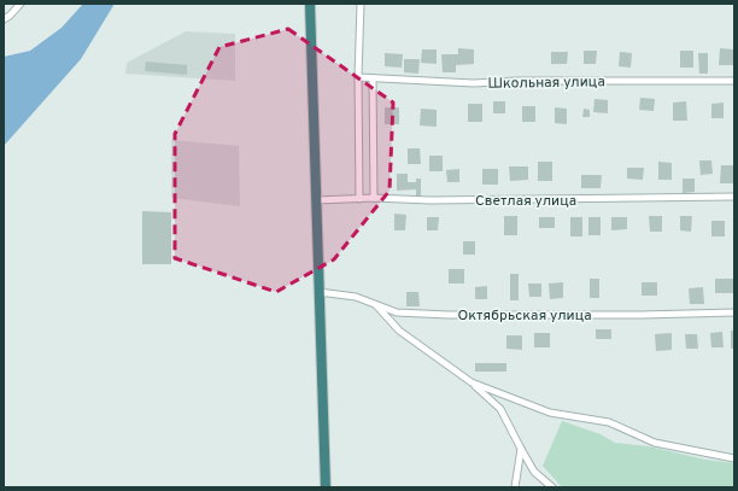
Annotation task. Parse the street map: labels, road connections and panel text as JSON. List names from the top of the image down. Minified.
{"streets":{"street":["Школьная улица","Светлая улица","Октябрьская улица"]}}
